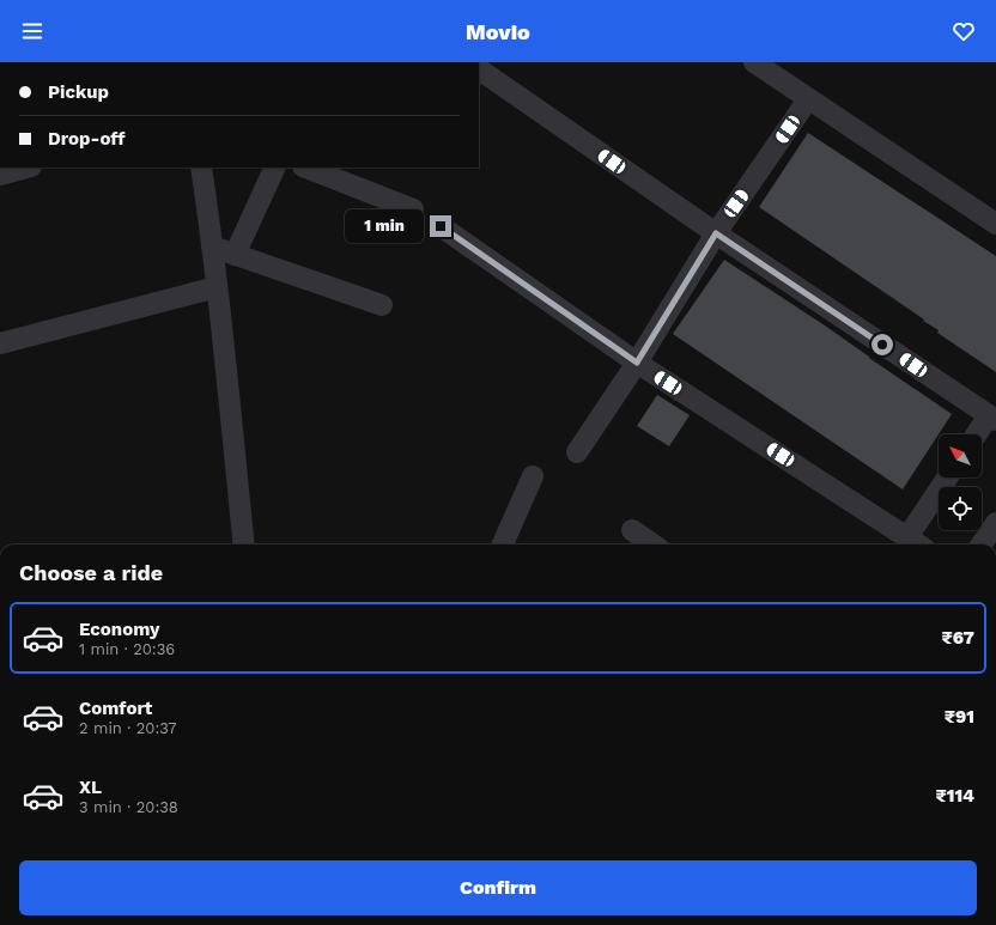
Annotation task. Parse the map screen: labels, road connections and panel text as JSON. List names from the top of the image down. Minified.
{"north":"top left","page":{"header":"Movio","banner":["Pickup","Drop-off"],"bubble":"1 min","heading":"Choose a ride","list":[{"name":"Economy","note":"1 min · 20:36","value":"₹67"},{"name":"Comfort","note":"2 min · 20:37","value":"₹91"},{"name":"XL","note":"3 min · 20:38","value":"₹114"}],"buttons":"Confirm"}}
